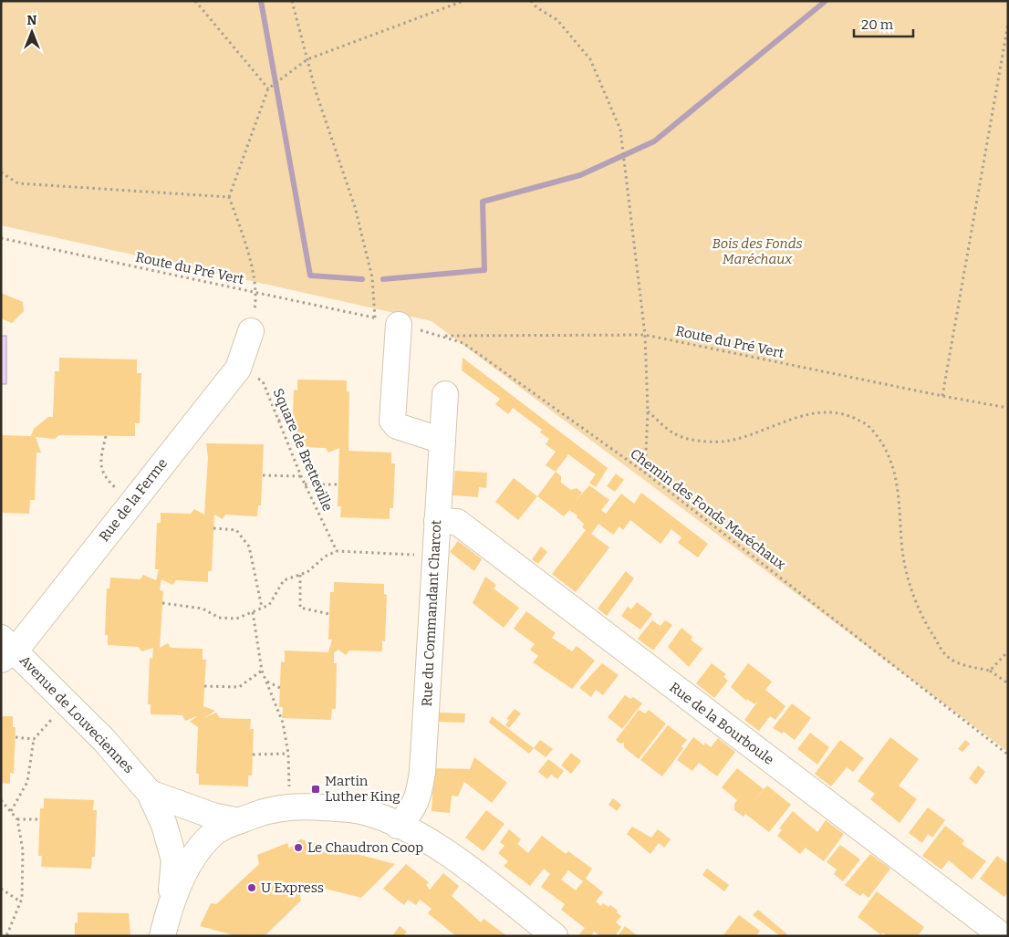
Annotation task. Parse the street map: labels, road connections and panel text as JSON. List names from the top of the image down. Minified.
{"streets":{"street":["Rue de la Ferme","Rue du Commandant Charcot","Avenue de Louveciennes","Rue de la Bourboule"],"path":["Route du Pré Vert","Square de Bretteville","Chemin des Fonds Maréchaux"]},"crossings":[["Route du Pré Vert","Chemin des Fonds Maréchaux"],["Square de Bretteville","Rue de la Ferme"],["Rue de la Ferme","Avenue de Louveciennes"],["Rue du Commandant Charcot","Rue de la Bourboule"]],"parks":["Bois des Fonds Maréchaux"],"places":{"transit":["Martin Luther King"],"other":["Le Chaudron Coop","U Express"]},"scale_bar":"20 m","north":"top"}
